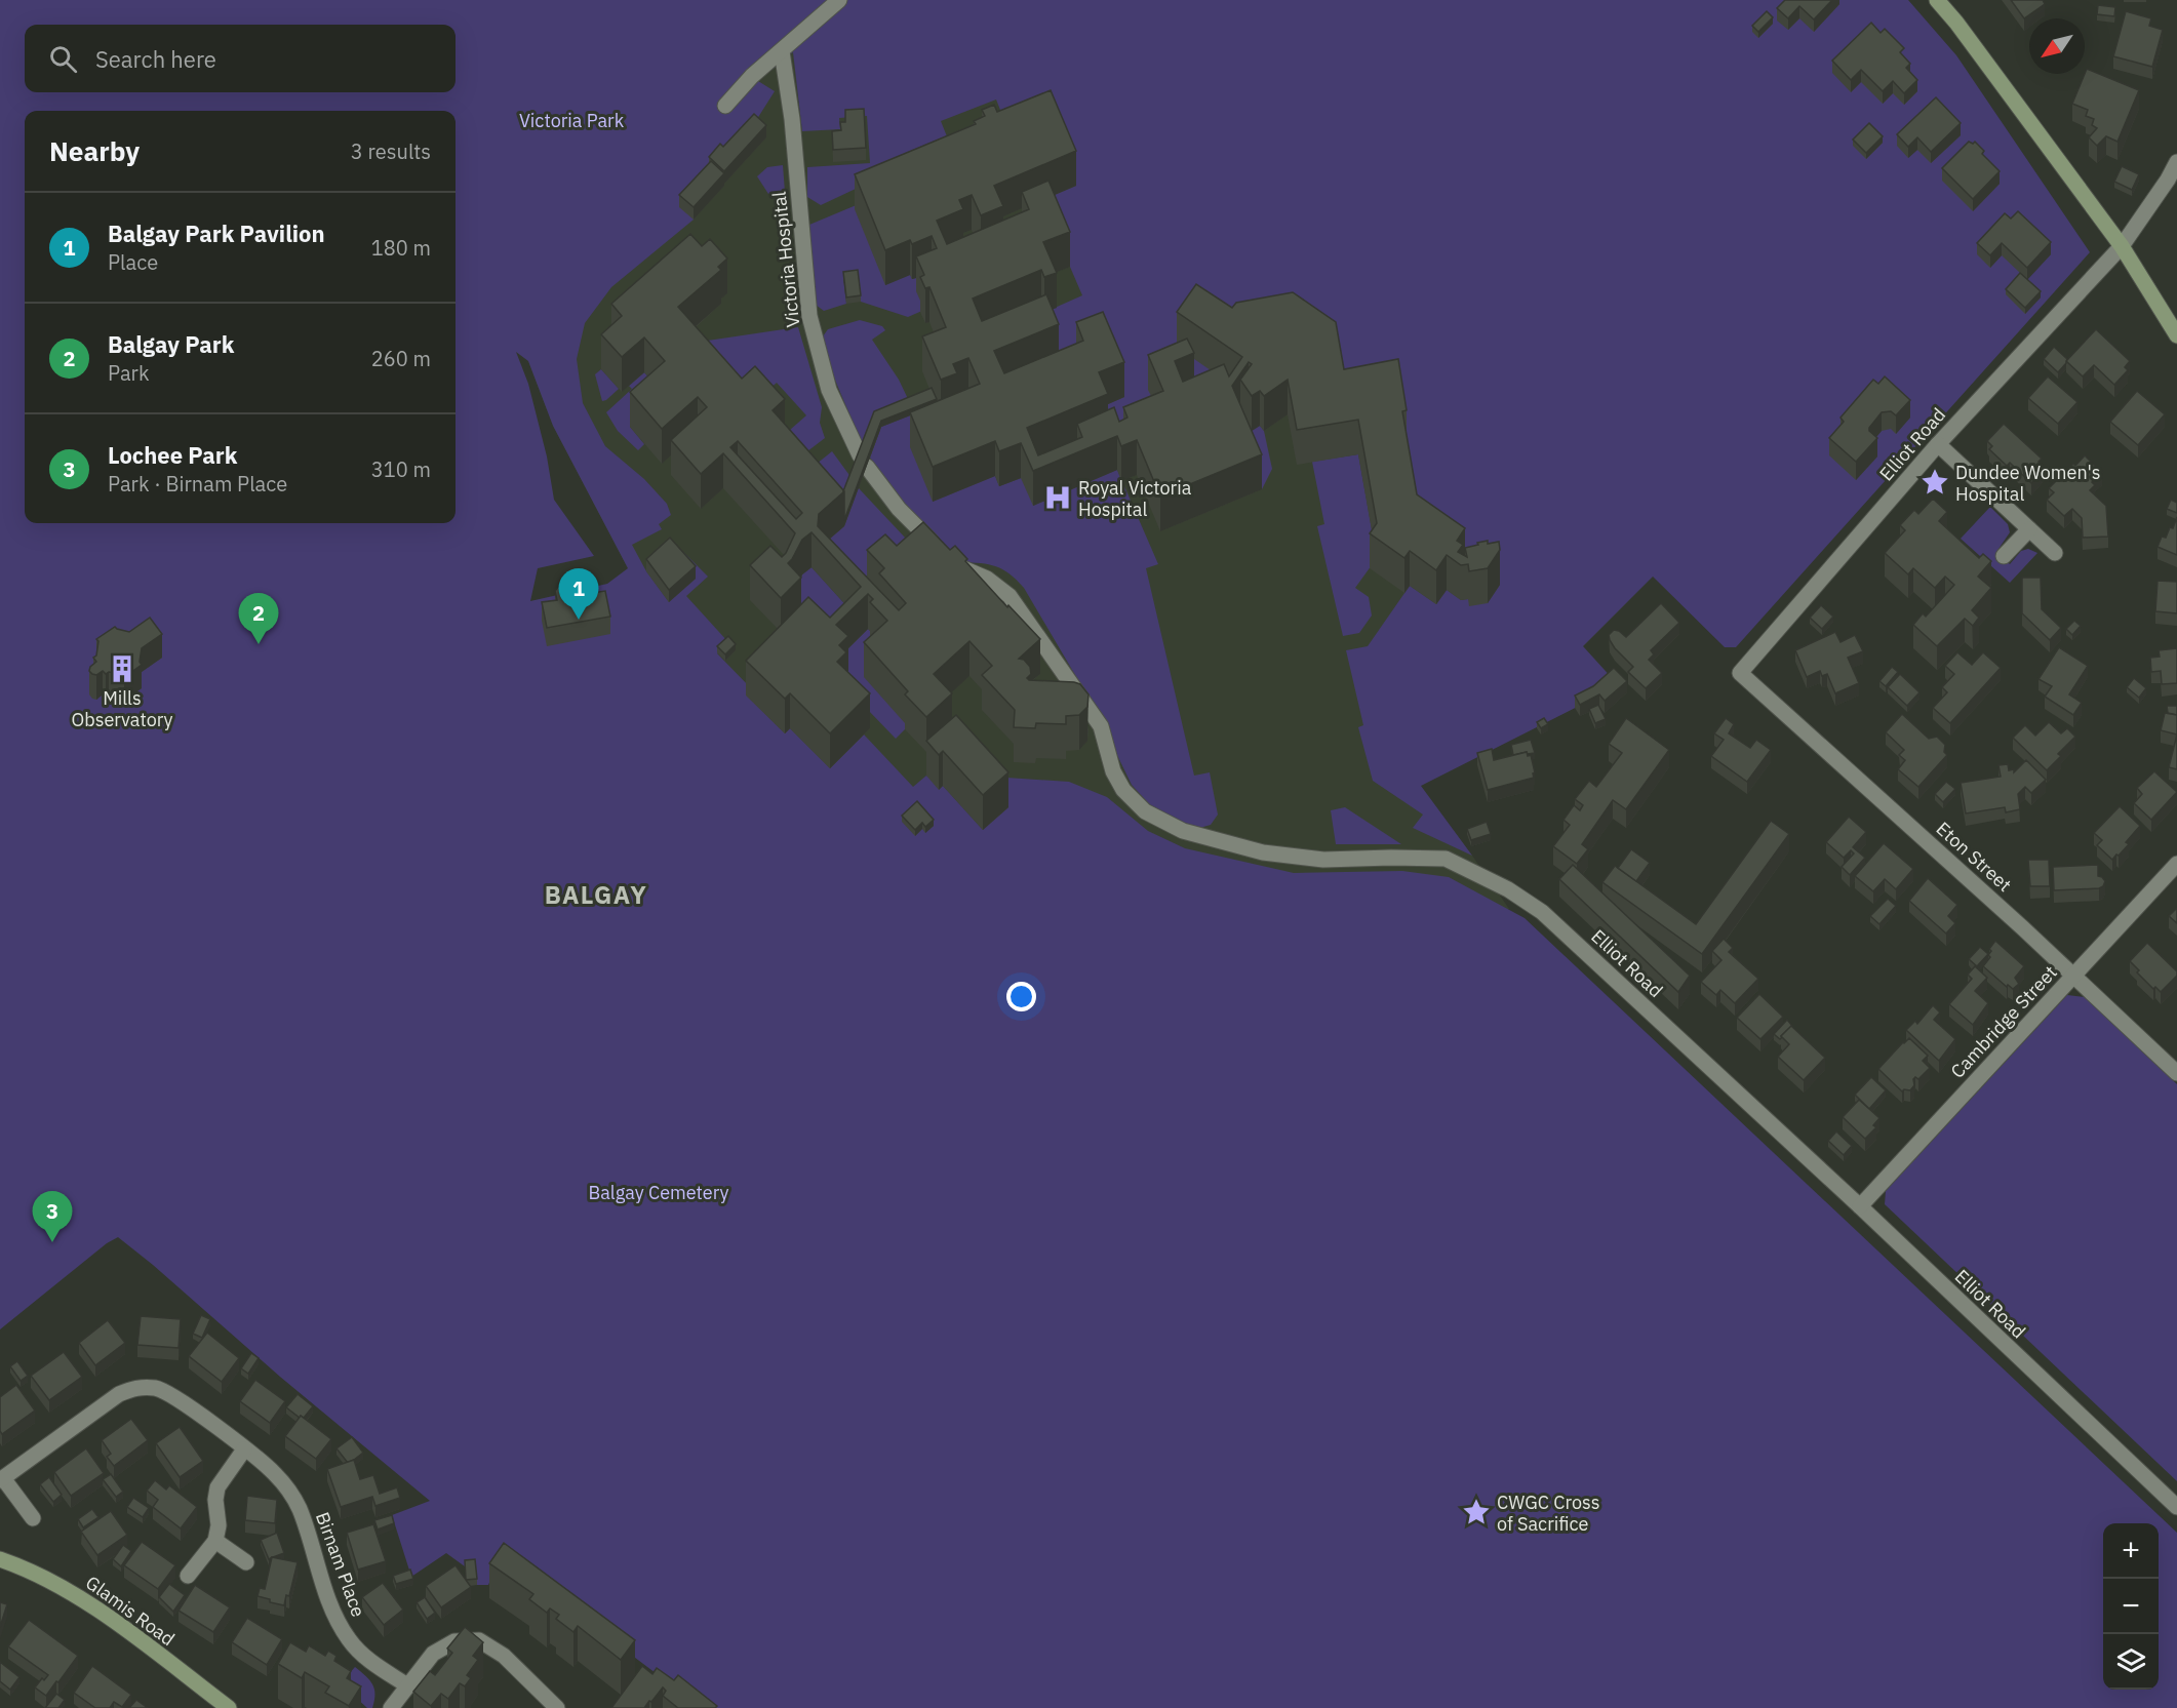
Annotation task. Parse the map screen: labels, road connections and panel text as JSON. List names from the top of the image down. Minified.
{"streets":{"street":["Victoria Hospital","Elliot Road","Eton Street","Cambridge Street","Birnam Place","Glamis Road"]},"crossings":[["Victoria Hospital","Elliot Road"],["Elliot Road","Eton Street"],["Elliot Road","Cambridge Street"],["Eton Street","Cambridge Street"]],"districts":["BALGAY"],"parks":["Victoria Park","Balgay Cemetery"],"places":{"place":["Dundee Women's Hospital","CWGC Cross of Sacrifice"],"hospital":["Royal Victoria Hospital"],"building":["Mills Observatory"]},"north":"bottom left","page":{"search":"Search here","heading":["Nearby","3 results"],"list":[{"mark":"1","name":"Balgay Park Pavilion","note":"Place","value":"180 m"},{"mark":"2","name":"Balgay Park","note":"Park","value":"260 m"},{"mark":"3","name":"Lochee Park","note":"Park · Birnam Place","value":"310 m"}],"pins":["1","2","3"],"map_buttons":["+","−"]}}
